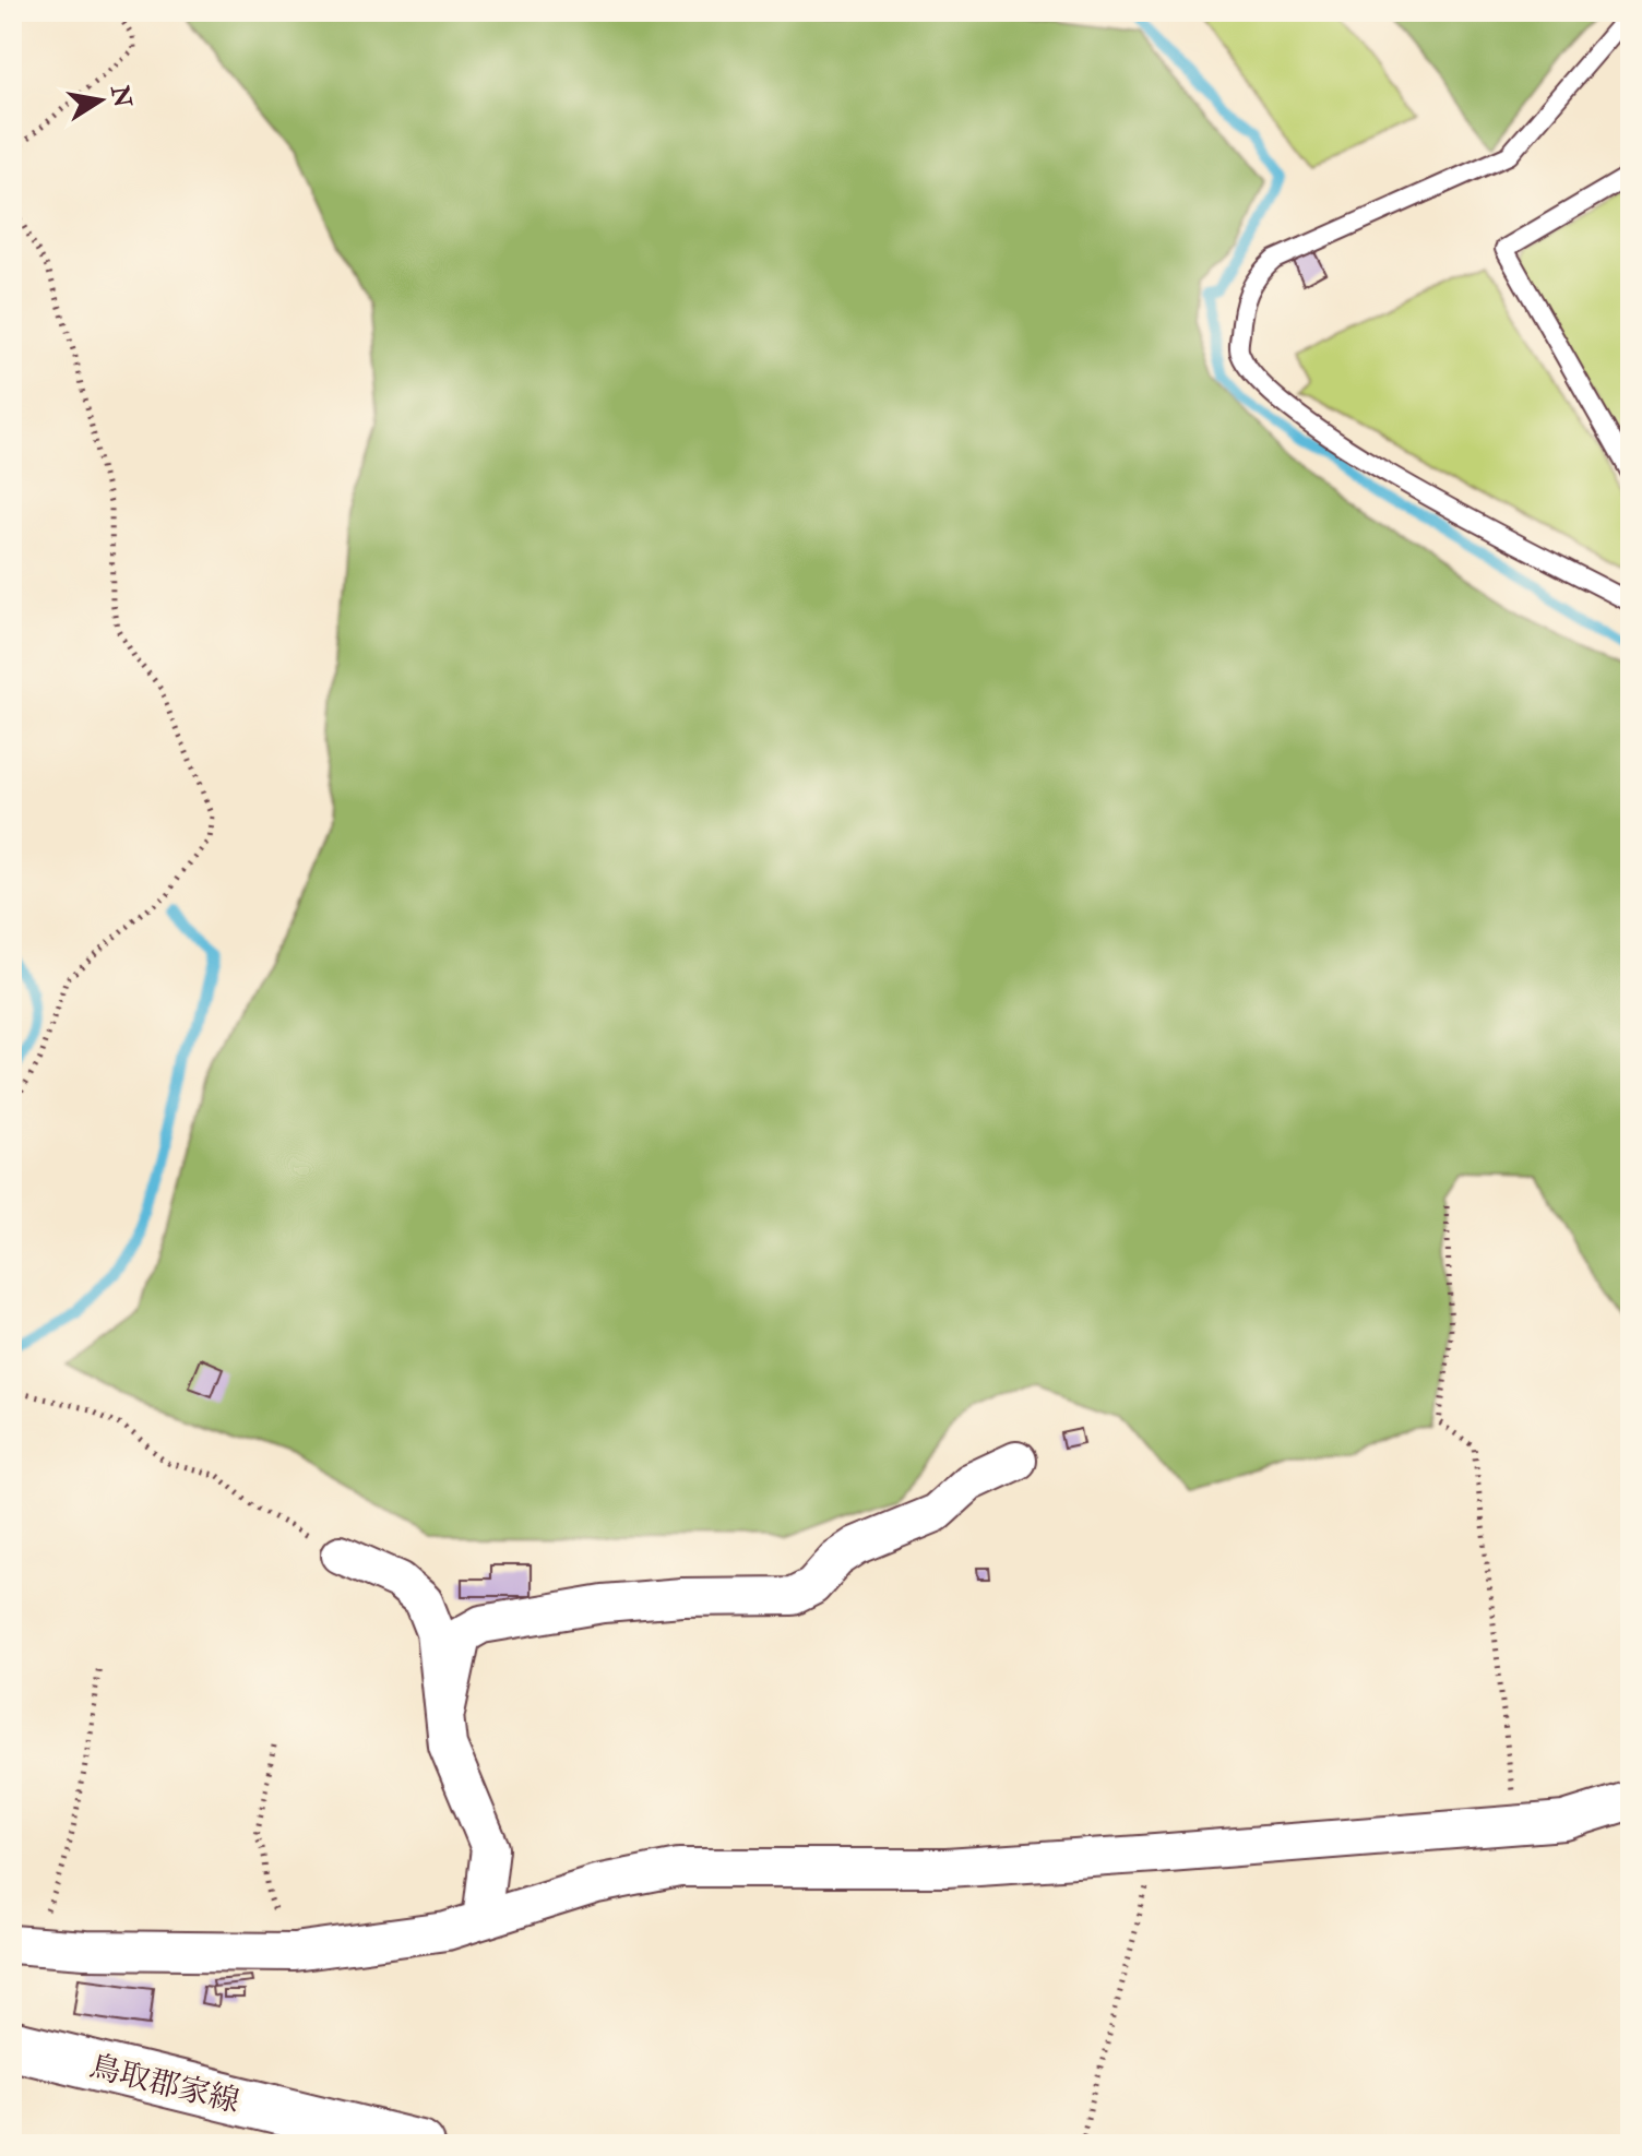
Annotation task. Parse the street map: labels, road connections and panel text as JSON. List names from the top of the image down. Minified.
{"streets":{"main road":["鳥取郡家線"]},"north":"right"}
